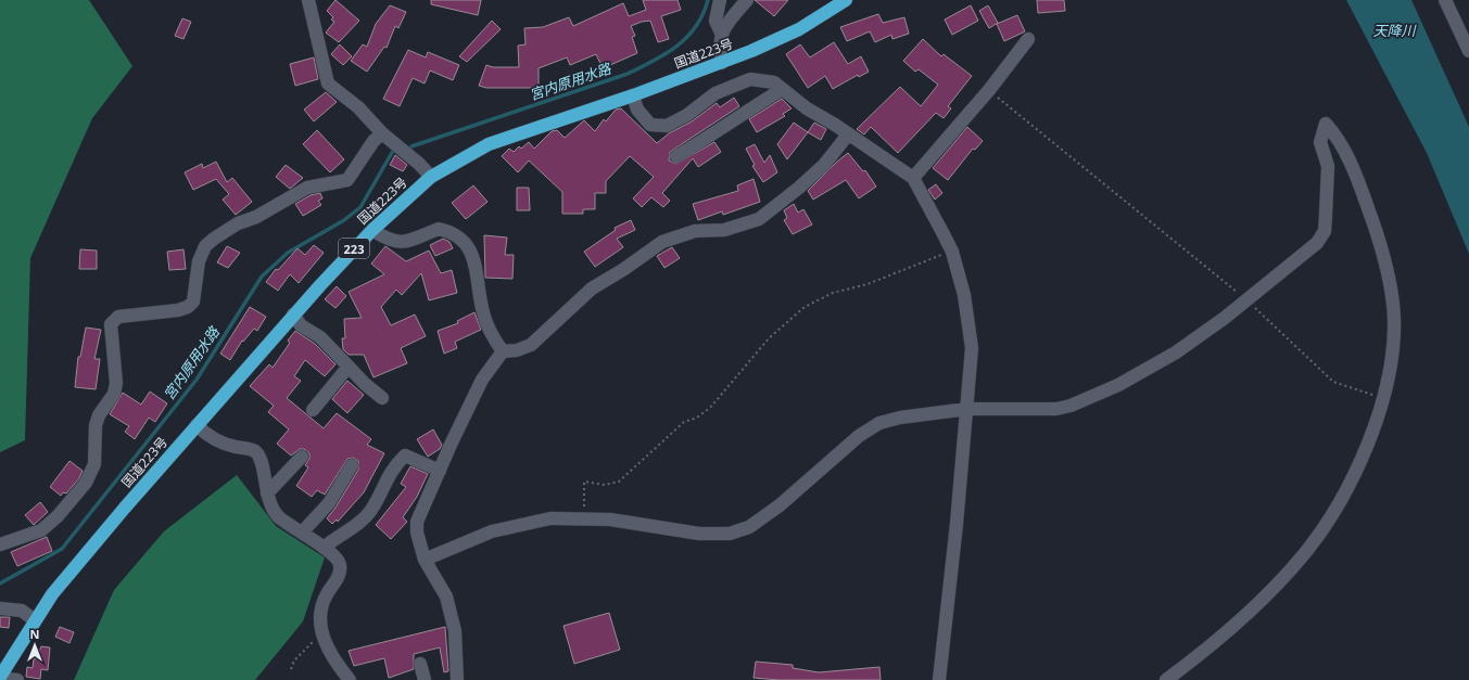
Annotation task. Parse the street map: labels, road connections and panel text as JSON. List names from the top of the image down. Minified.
{"streets":{"highway":["国道223号","223"]},"water":["天降川","宮内原用水路"],"north":"top"}
